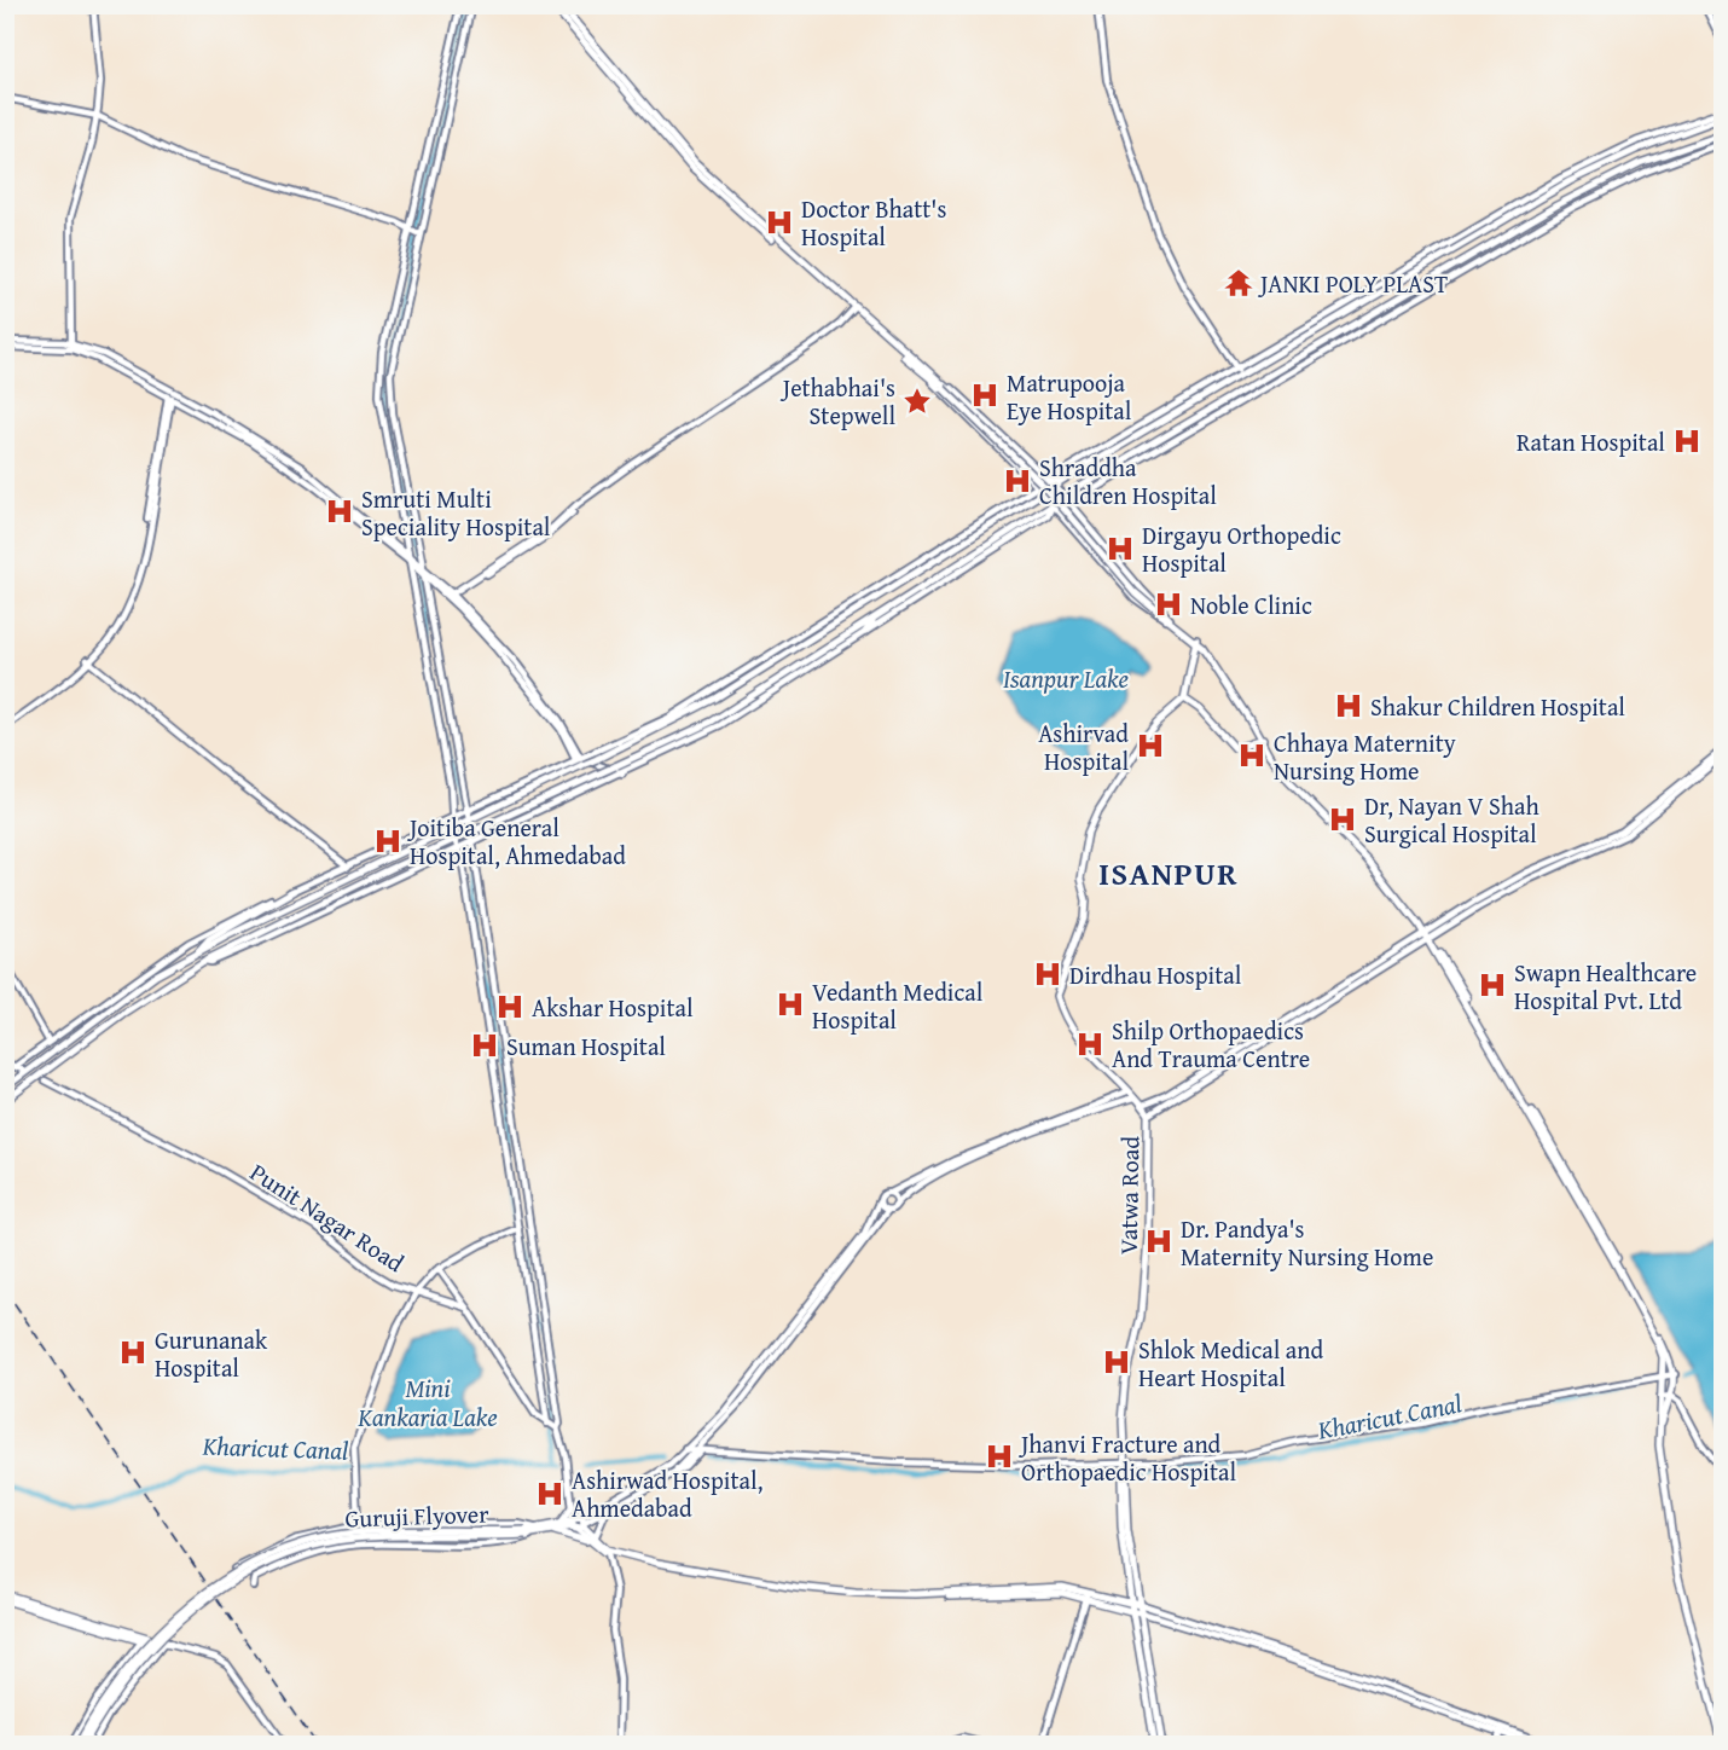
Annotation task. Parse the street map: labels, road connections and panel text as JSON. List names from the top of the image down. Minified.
{"streets":{"main road":["Vatwa Road","Guruji Flyover"],"street":["Punit Nagar Road"]},"districts":["ISANPUR"],"water":["Isanpur Lake","Mini Kankaria Lake","Kharicut Canal"],"places":{"hospital":["Doctor Bhatt's Hospital","Matrupooja Eye Hospital","Ratan Hospital","Shraddha Children Hospital","Smruti Multi Speciality Hospital","Dirgayu Orthopedic Hospital","Noble Clinic","Shakur Children Hospital","Ashirvad Hospital","Chhaya Maternity Nursing Home","Dr, Nayan V Shah Surgical Hospital","Joitiba General Hospital, Ahmedabad","Dirdhau Hospital","Swapn Healthcare Hospital Pvt. Ltd","Vedanth Medical Hospital","Akshar Hospital","Shilp Orthopaedics And Trauma Centre","Suman Hospital","Dr. Pandya's Maternity Nursing Home","Gurunanak Hospital","Shlok Medical and Heart Hospital","Jhanvi Fracture and Orthopaedic Hospital","Ashirwad Hospital, Ahmedabad"],"temple":["JANKI POLY PLAST"],"place":["Jethabhai's Stepwell"]}}
